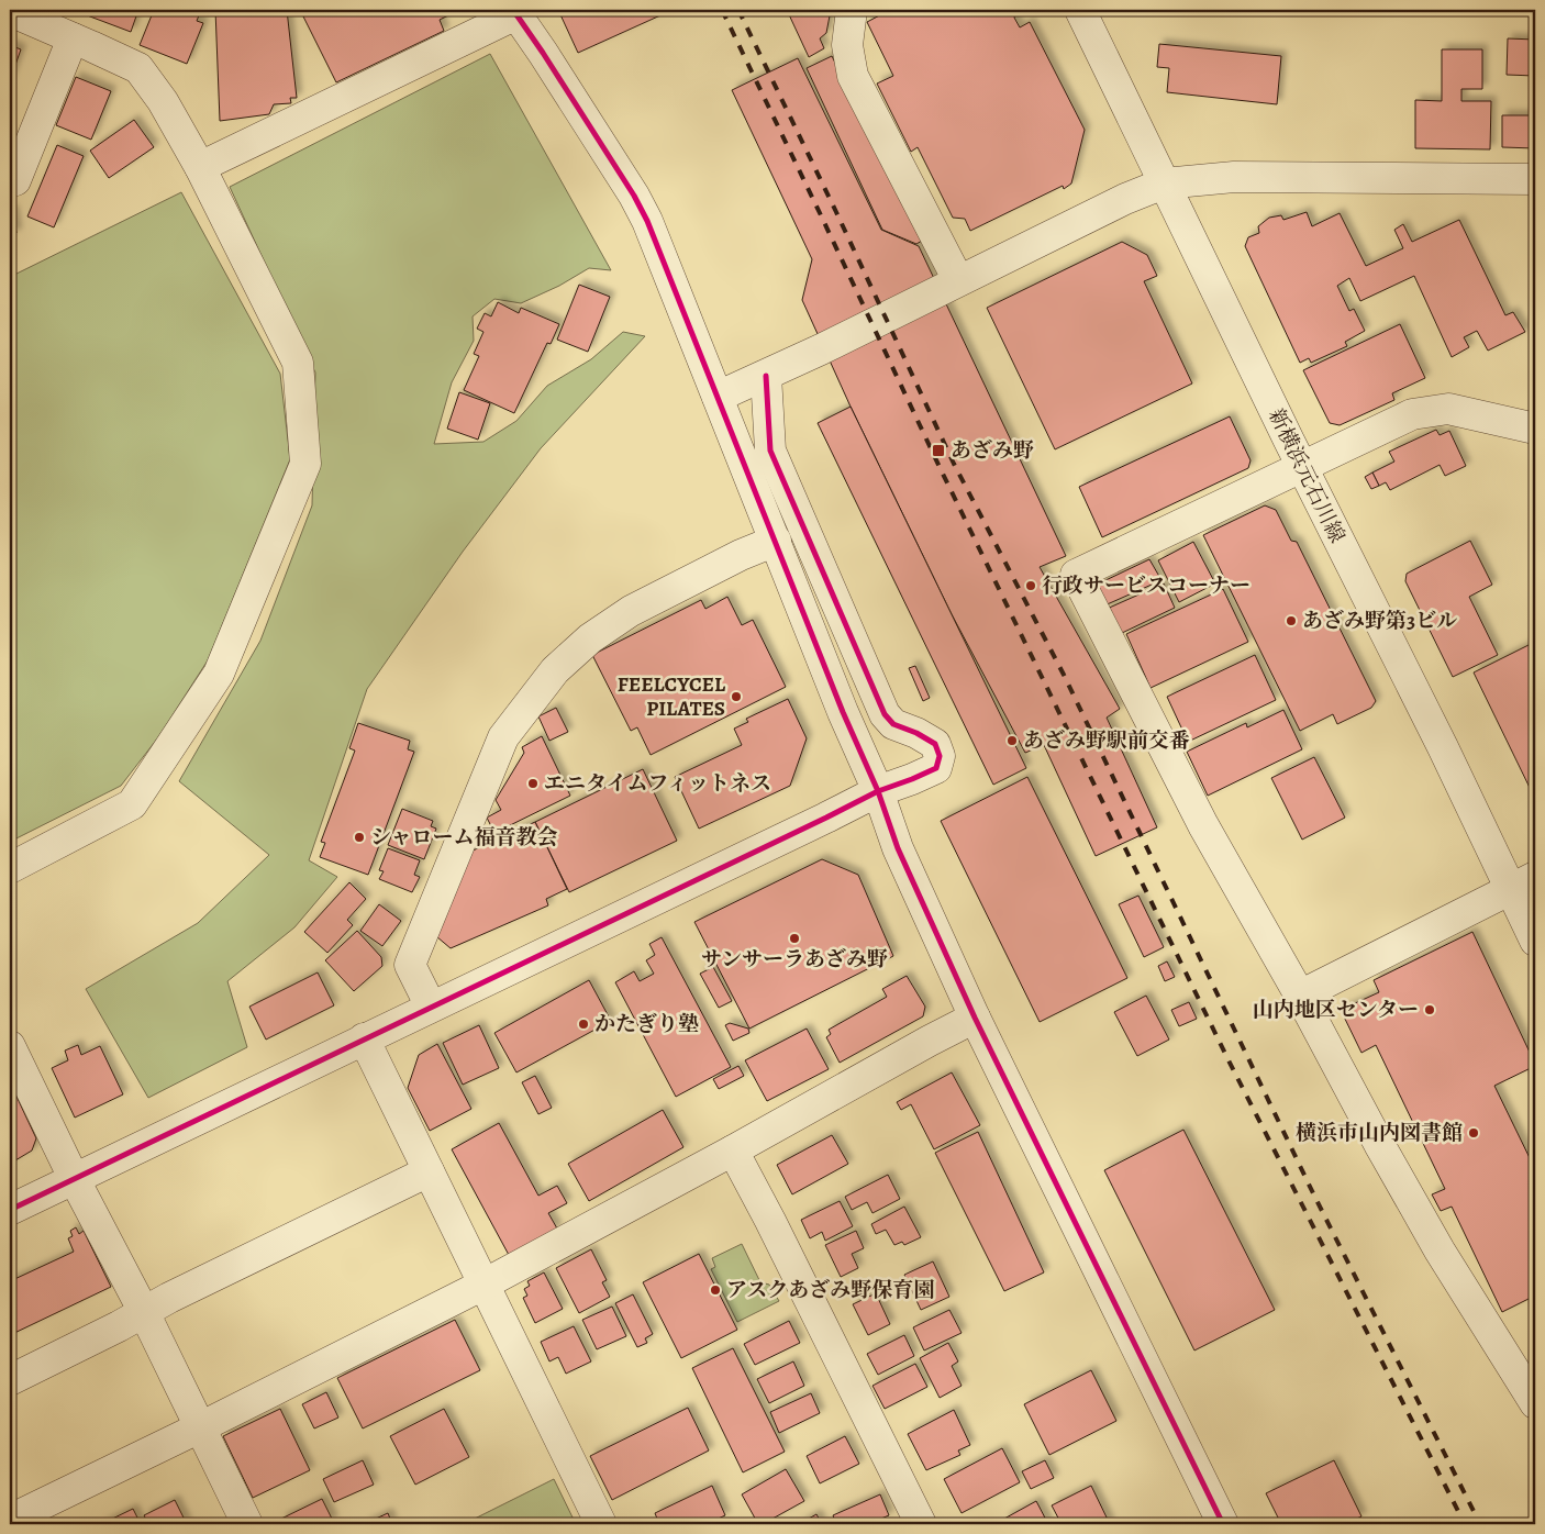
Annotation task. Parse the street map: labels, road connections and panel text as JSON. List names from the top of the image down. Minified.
{"streets":{"street":["新横浜元石川線"]},"places":{"transit":["あざみ野"],"other":["行政サービスコーナー","あざみ野第3ビル","FEELCYCEL PILATES","あざみ野駅前交番","エニタイムフィットネス","シャローム福音教会","サンサーラあざみ野","山内地区センター","かたぎり塾","横浜市山内図書館","アスクあざみ野保育園"]}}
